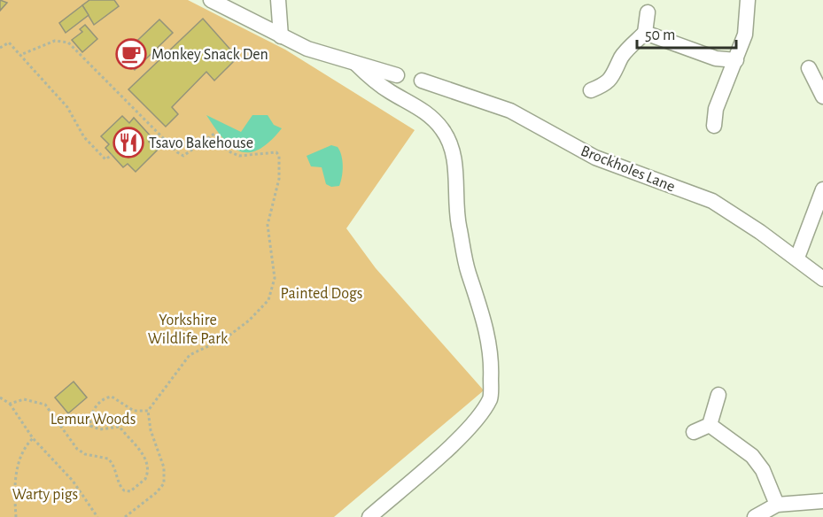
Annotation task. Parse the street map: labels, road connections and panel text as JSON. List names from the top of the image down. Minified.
{"streets":{"street":["Brockholes Lane"]},"parks":["Painted Dogs","Yorkshire Wildlife Park","Lemur Woods","Warty pigs"],"places":{"cafe":["Monkey Snack Den"],"restaurant":["Tsavo Bakehouse"]},"scale_bar":"50 m"}
